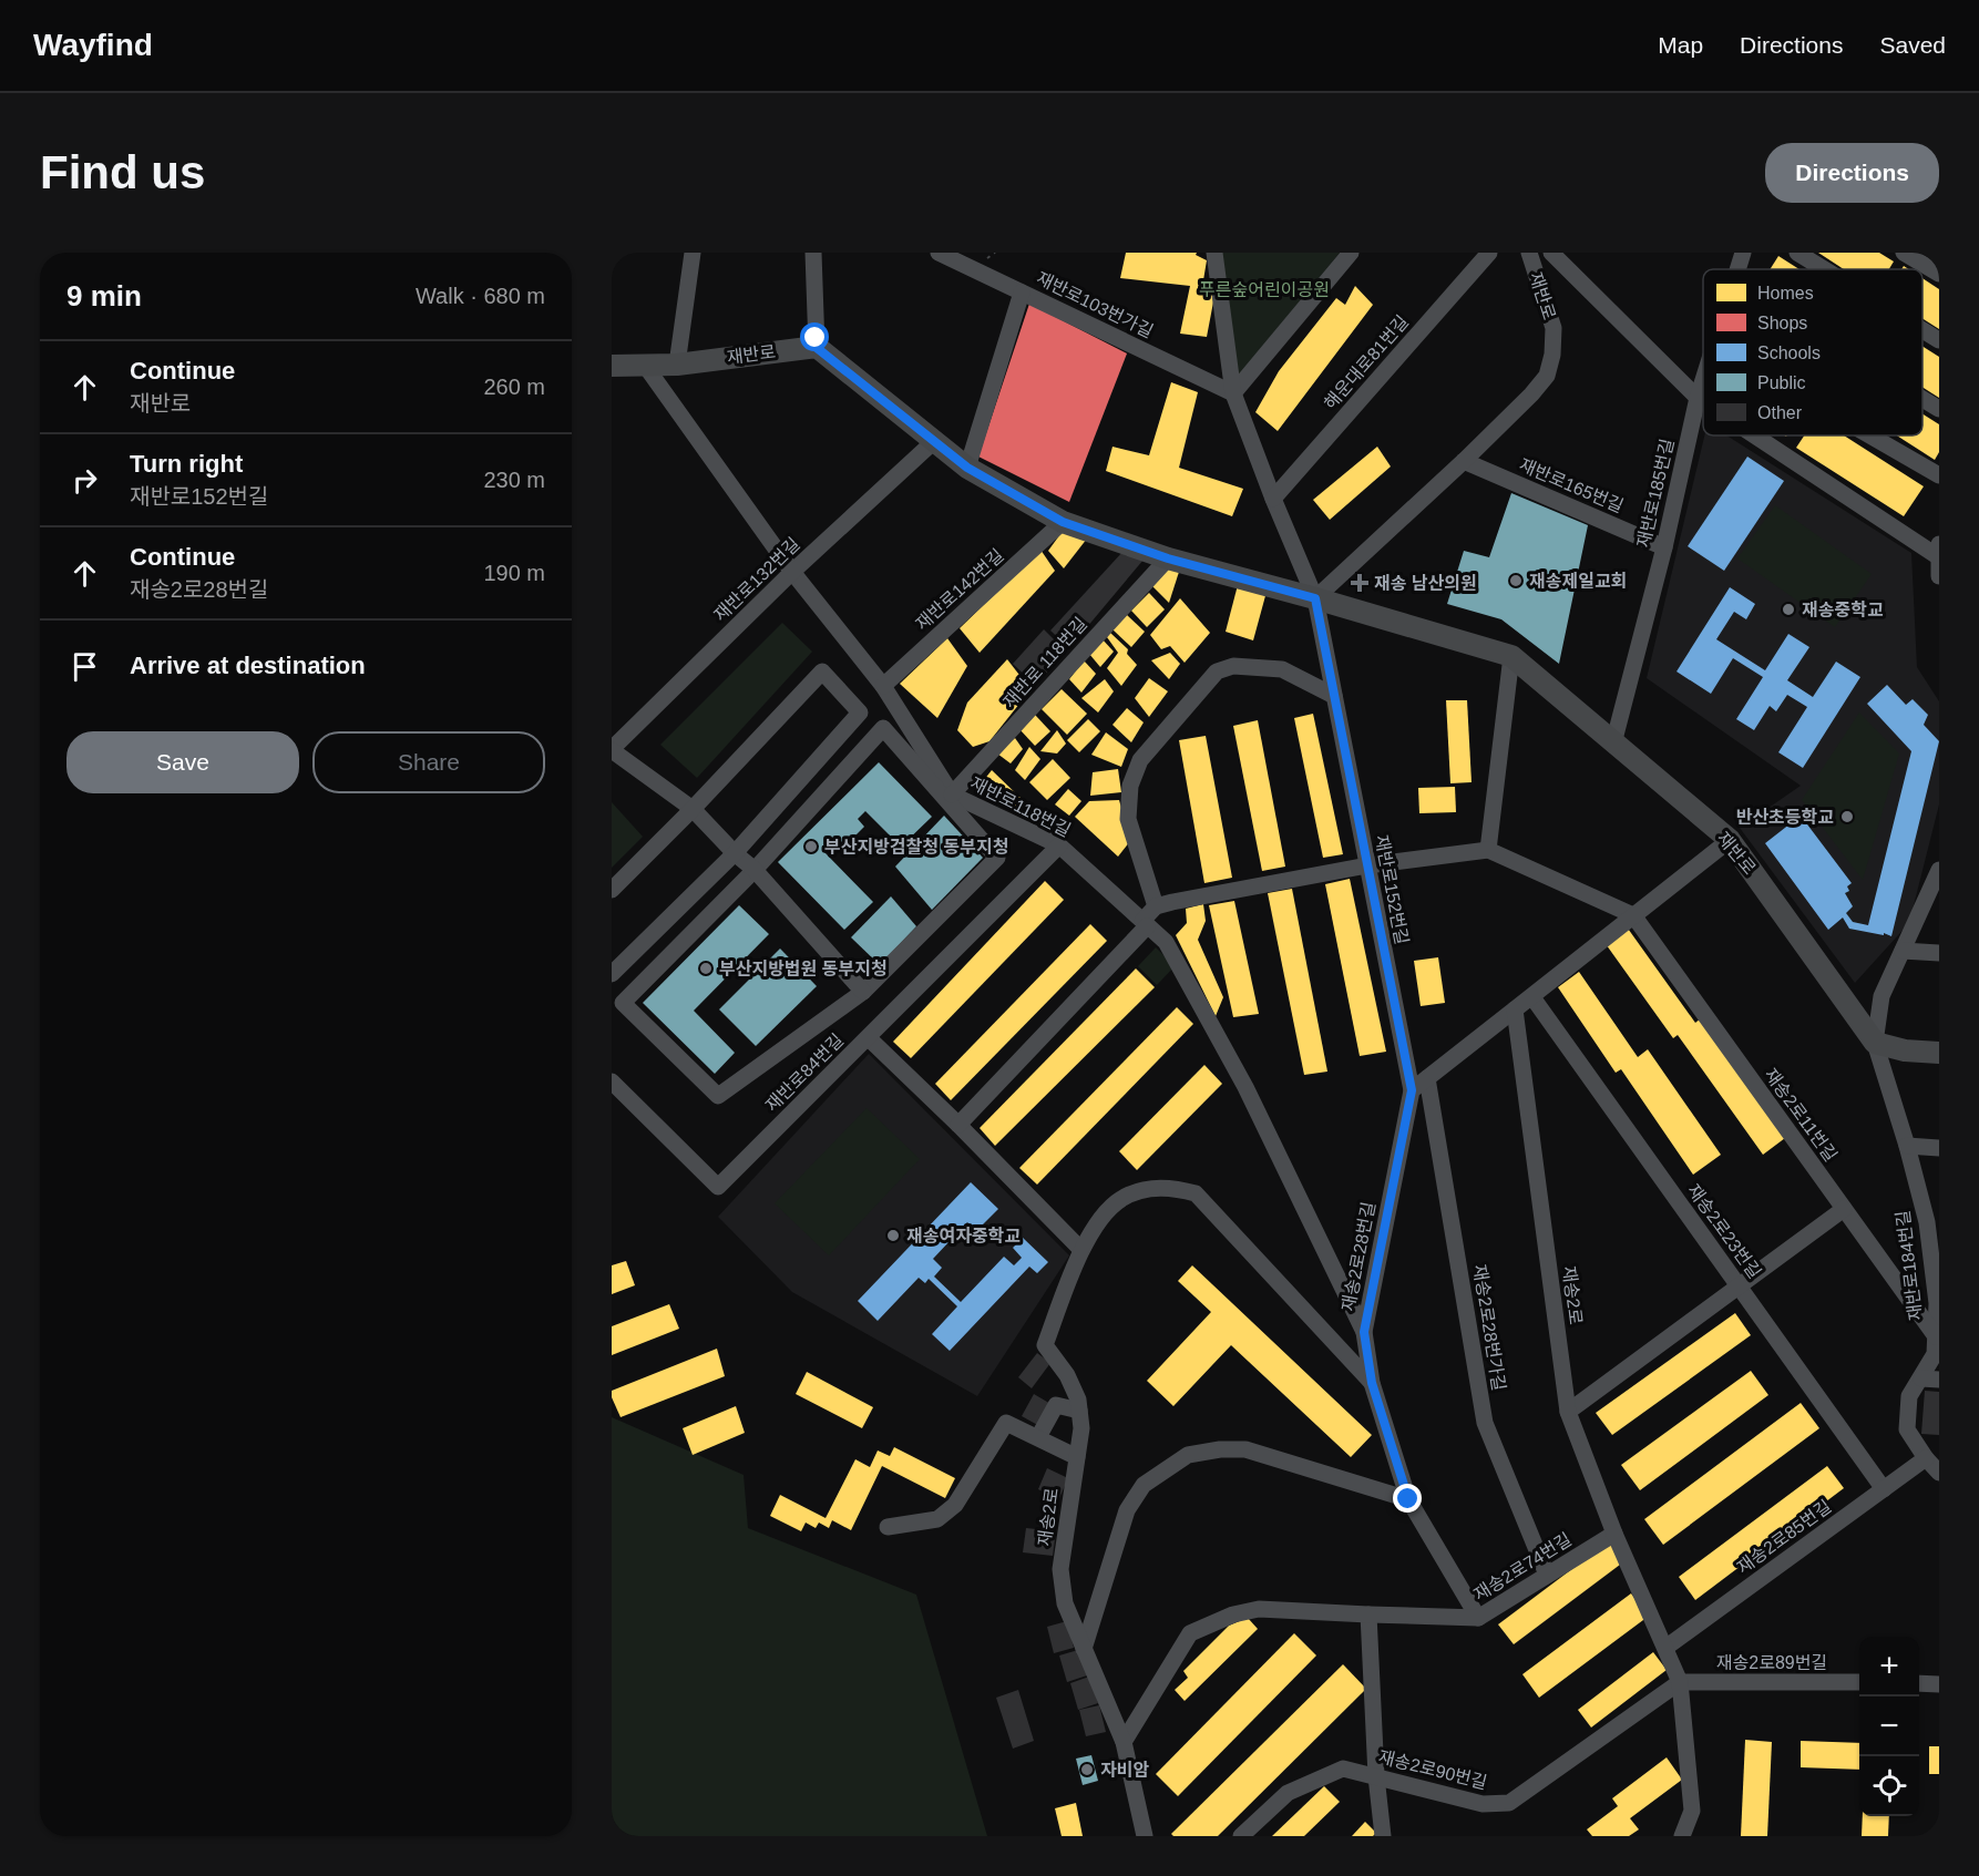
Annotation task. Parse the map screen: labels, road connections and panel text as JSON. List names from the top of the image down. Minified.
{"streets":{"main road":["재반로"],"street":["재반로103번가길","해운대로81번길","재반로165번길","재반로185번길","재반로132번길","재반로142번길","재반로 118번길","재반로118번길","재반로152번길","재반로84번길","재송2로11번길","재송2로23번길","재송2로28번길","재반로184번길","재송2로","재송2로28번가길","재송2로85번길","재송2로74번길","재송2로89번길","재송2로90번길"]},"crossings":[["재반로","재반로165번길"],["재반로","재반로185번길"],["재반로","재반로132번길"],["재반로","재반로142번길"],["재반로","재반로 118번길"],["재반로","재반로118번길"],["재반로","재반로152번길"],["재반로","재반로184번길"],["재반로165번길","재반로185번길"],["재반로132번길","재반로118번길"],["재반로142번길","재반로118번길"],["재반로 118번길","재반로118번길"],["재반로118번길","재송2로28번길"],["재반로152번길","재송2로28번길"],["재반로84번길","재송2로"],["재송2로11번길","재반로184번길"],["재송2로23번길","재송2로85번길"],["재송2로28번길","재송2로"],["재송2로28번길","재송2로74번길"],["재반로184번길","재송2로85번길"],["재송2로","재송2로85번길"],["재송2로","재송2로74번길"],["재송2로","재송2로89번길"],["재송2로","재송2로90번길"],["재송2로28번가길","재송2로74번길"],["재송2로89번길","재송2로90번길"]],"parks":["푸른숲어린이공원"],"places":{"other":["재송제일교회","재송중학교","반산초등학교","부산지방검찰청 동부지청","부산지방법원 동부지청","재송여자중학교","자비암"],"health":["재송 남산의원"]},"legend":["Homes","Shops","Schools","Public","Other"],"page":{"header":"Wayfind","nav":["Map","Directions","Saved"],"buttons":["Directions",["Save","Share"]],"title":"Find us","heading":["9 min","Walk · 680 m"],"list":[["Continue","재반로","260 m"],["Turn right","재반로152번길","230 m"],["Continue","재송2로28번길","190 m"],"Arrive at destination"],"map_buttons":["+","−"]}}
